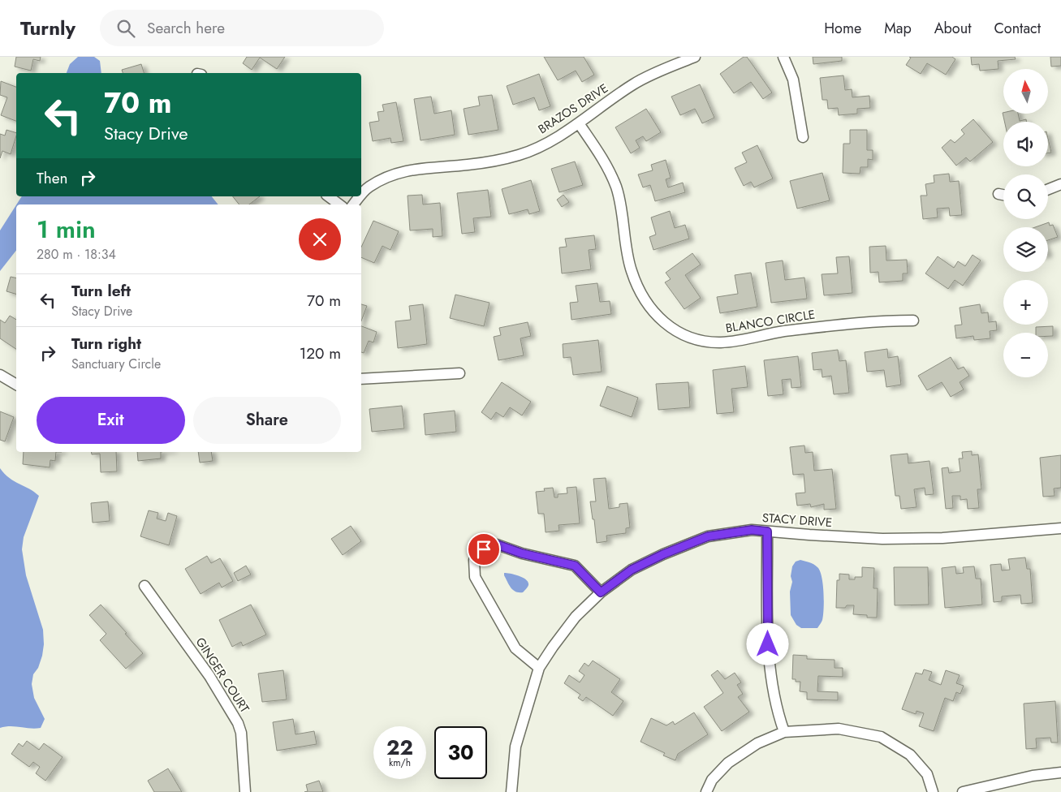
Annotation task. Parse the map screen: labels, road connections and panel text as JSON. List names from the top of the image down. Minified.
{"streets":{"street":["BRAZOS DRIVE","BLANCO CIRCLE","STACY DRIVE","GINGER COURT"]},"crossings":[["BRAZOS DRIVE","BLANCO CIRCLE"]],"north":"top","page":{"header":"Turnly","search":"Search here","nav":["Home","Map","About","Contact"],"map_buttons":["+","−"],"turn":["70 m","Stacy Drive"],"then":"Then","heading":["1 min","280 m · 18:34"],"list":[{"name":"Turn left","note":"Stacy Drive","value":"70 m"},{"name":"Turn right","note":"Sanctuary Circle","value":"120 m"}],"buttons":["Exit","Share"],"speed":"22 km/h","limit":"30"}}
